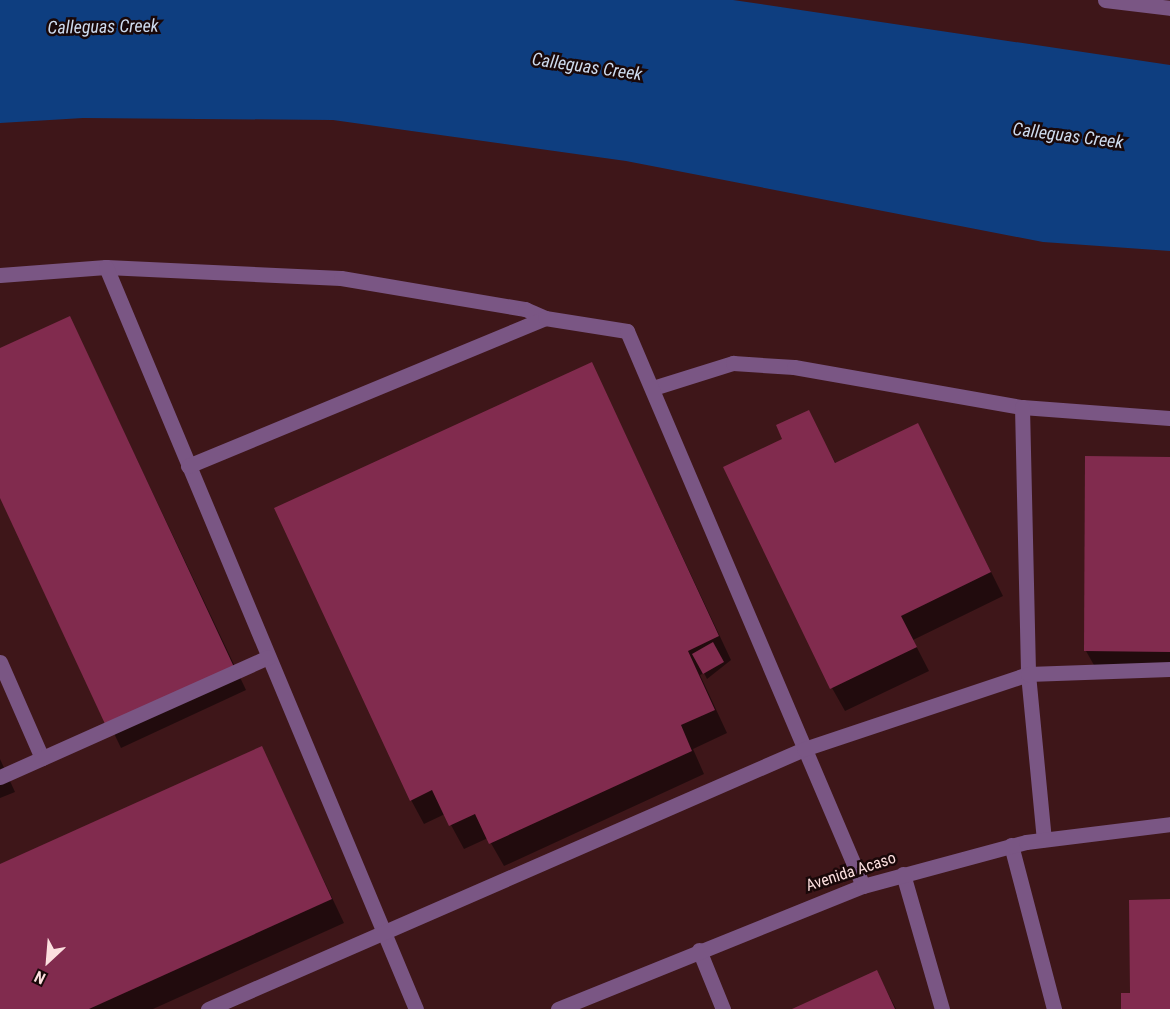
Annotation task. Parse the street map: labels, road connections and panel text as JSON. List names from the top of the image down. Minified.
{"streets":{"street":["Avenida Acaso"]},"water":["Calleguas Creek"],"north":"bottom left"}
